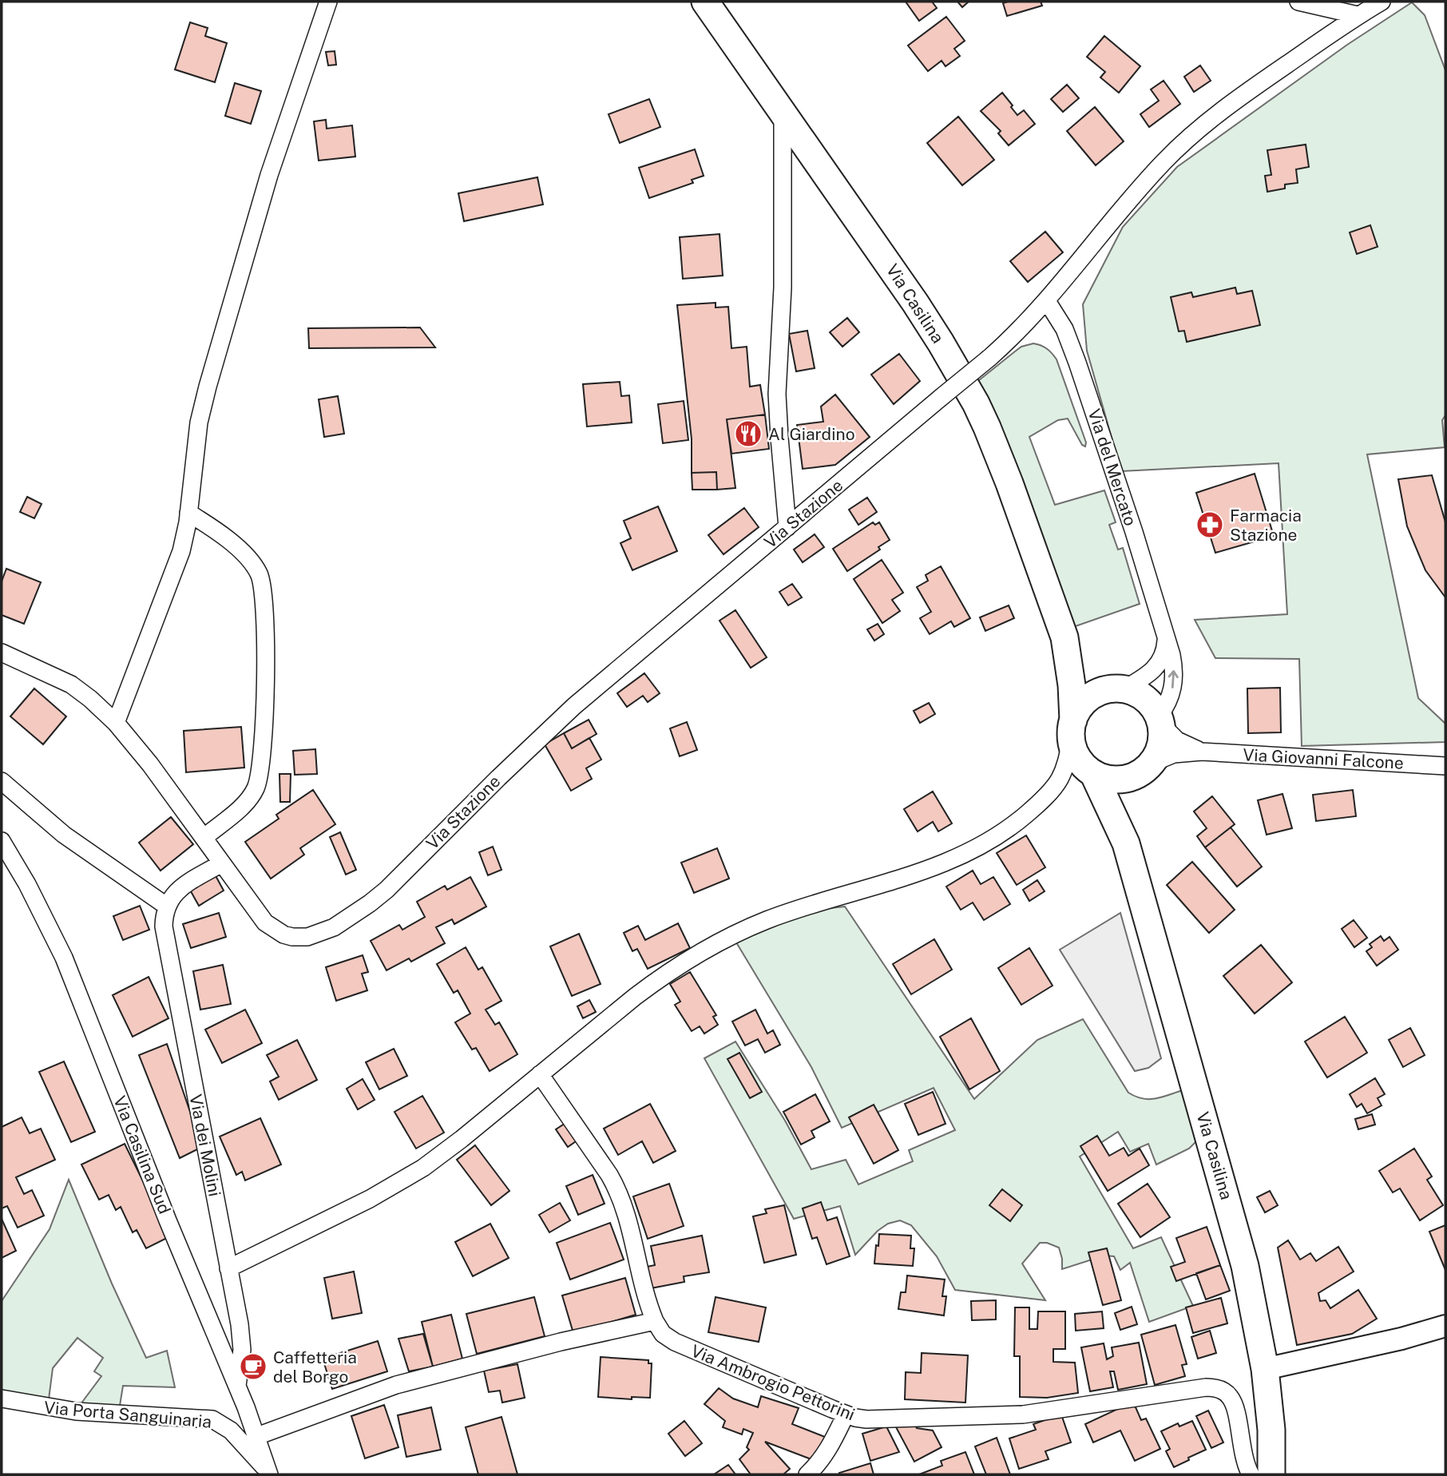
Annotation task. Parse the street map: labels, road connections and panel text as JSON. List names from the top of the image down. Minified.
{"streets":{"main road":["Via Casilina"],"street":["Via del Mercato","Via Stazione","Via Giovanni Falcone","Via dei Molini","Via Casilina Sud","Via Ambrogio Pettorini","Via Porta Sanguinaria"]},"crossings":[["Via Casilina","Via del Mercato"],["Via Casilina","Via Giovanni Falcone"],["Via del Mercato","Via Stazione"],["Via del Mercato","Via Giovanni Falcone"],["Via dei Molini","Via Casilina Sud"],["Via Casilina Sud","Via Porta Sanguinaria"]],"places":{"restaurant":["Al Giardino"],"pharmacy":["Farmacia Stazione"],"cafe":["Caffetteria del Borgo"]}}
